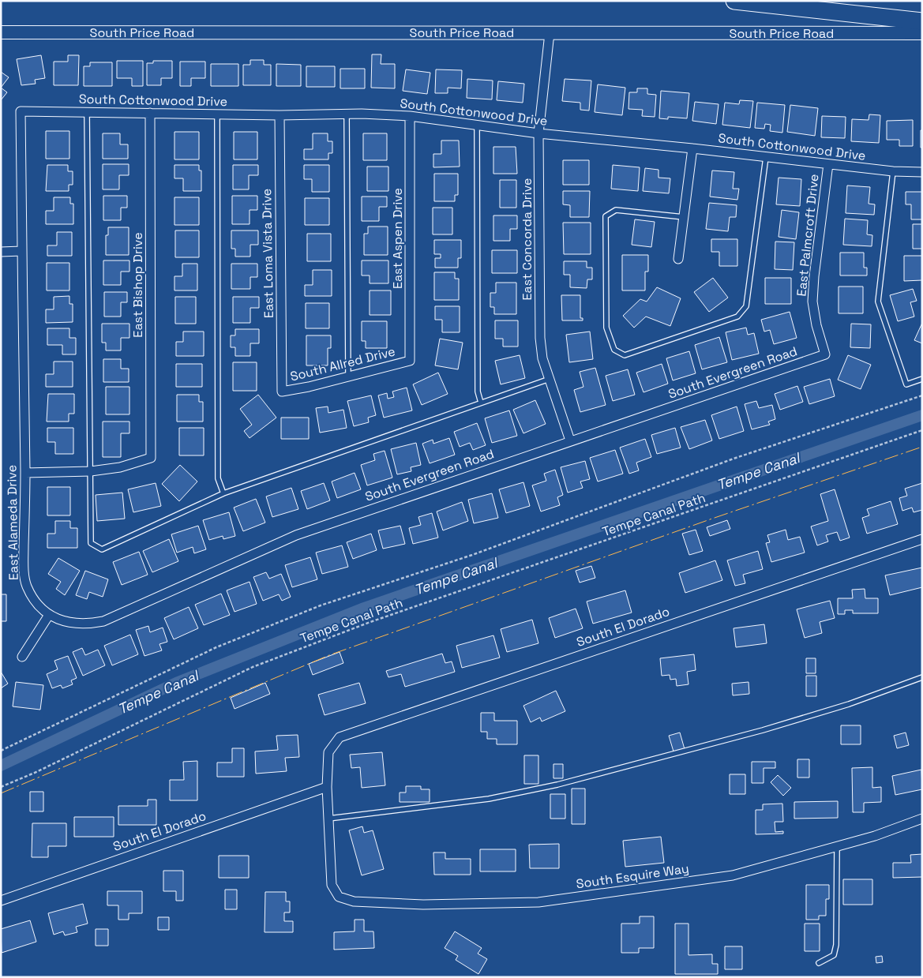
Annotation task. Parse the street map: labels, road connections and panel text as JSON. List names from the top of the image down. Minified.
{"streets":{"main road":["South Price Road"],"street":["South Cottonwood Drive","East Palmcroft Drive","East Aspen Drive","East Concorda Drive","East Loma Vista Drive","East Bishop Drive","South Allred Drive","South Evergreen Road","East Alameda Drive","South El Dorado","South Esquire Way"],"path":["Tempe Canal Path"]},"crossings":[["South Price Road","East Concorda Drive"],["South Cottonwood Drive","East Palmcroft Drive"],["South Cottonwood Drive","East Aspen Drive"],["South Cottonwood Drive","East Concorda Drive"],["South Cottonwood Drive","East Loma Vista Drive"],["South Cottonwood Drive","East Bishop Drive"],["South Cottonwood Drive","East Alameda Drive"],["East Palmcroft Drive","South Evergreen Road"],["East Aspen Drive","South Allred Drive"],["East Concorda Drive","South Evergreen Road"],["East Loma Vista Drive","South Allred Drive"],["South Evergreen Road","East Alameda Drive"]],"water":["Tempe Canal"]}
